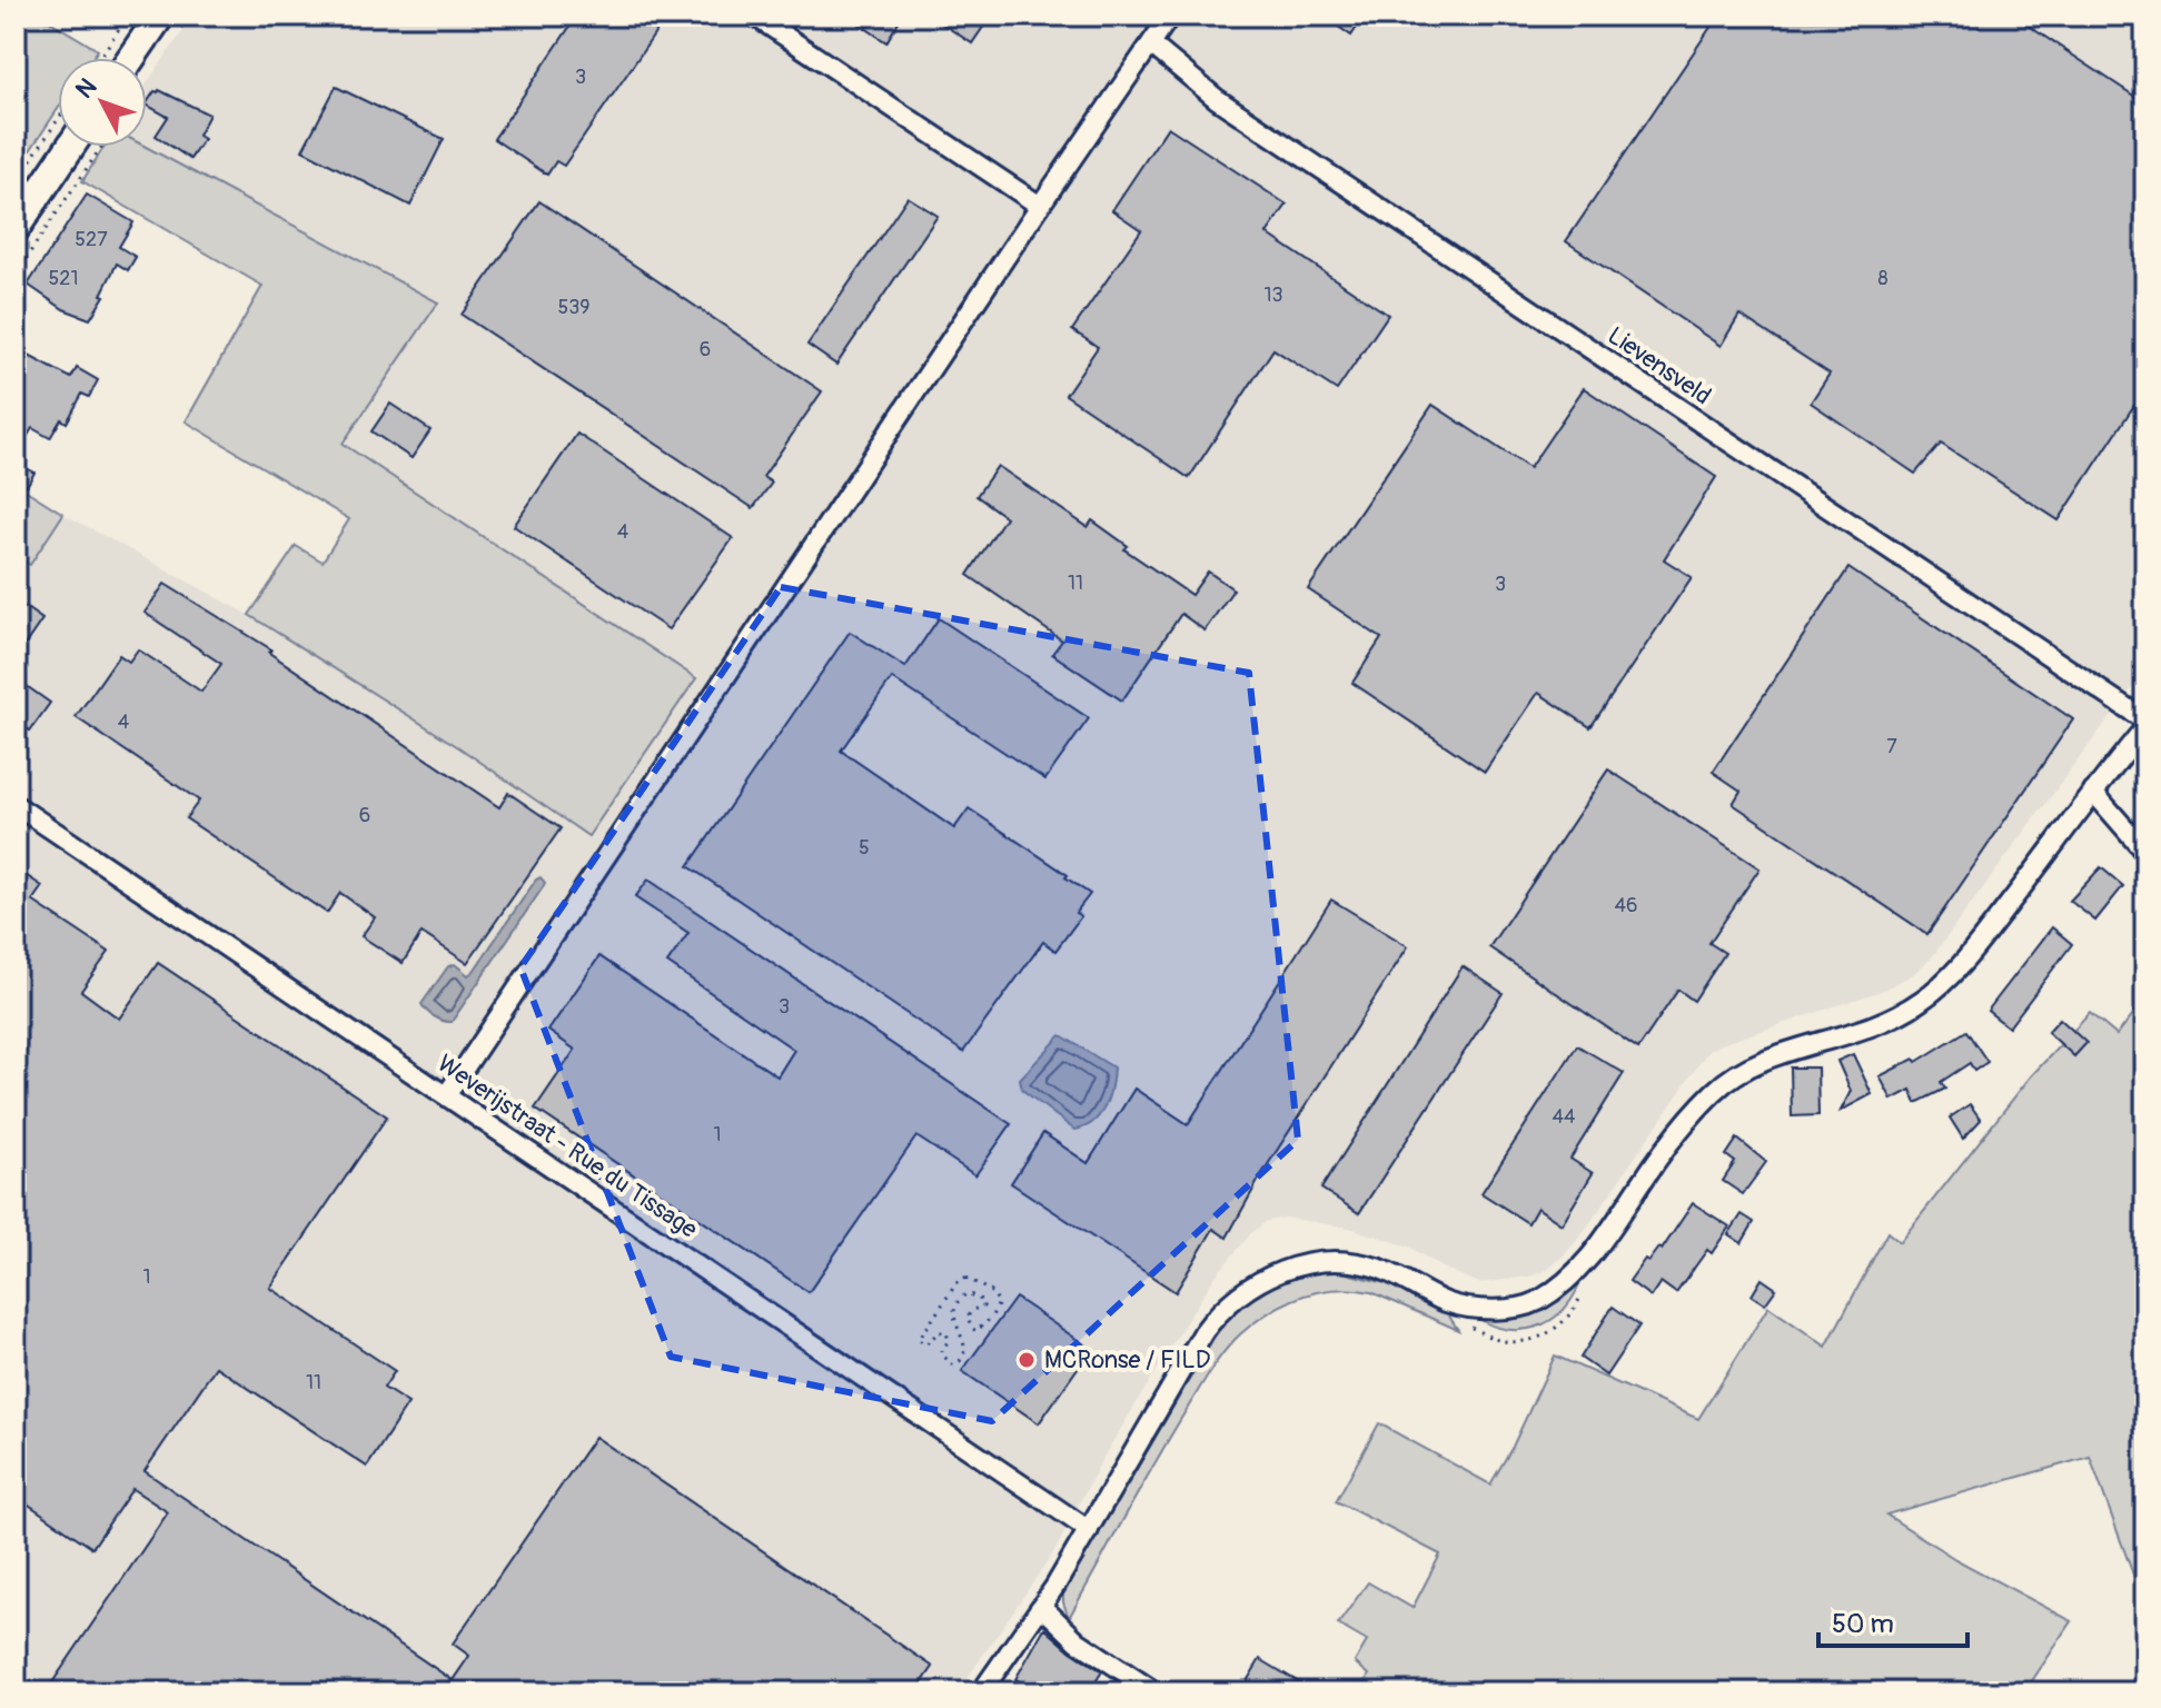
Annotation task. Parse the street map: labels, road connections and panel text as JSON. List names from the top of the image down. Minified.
{"streets":{"street":["Lievensveld","Weverijstraat - Rue du Tissage"]},"places":["MCRonse / FILD"],"house_numbers":["3","527","521","8","13","539","6","4","11","3","4","7","6","5","46","3","44","1","1","11"],"scale_bar":"50 m","north":"top left"}
